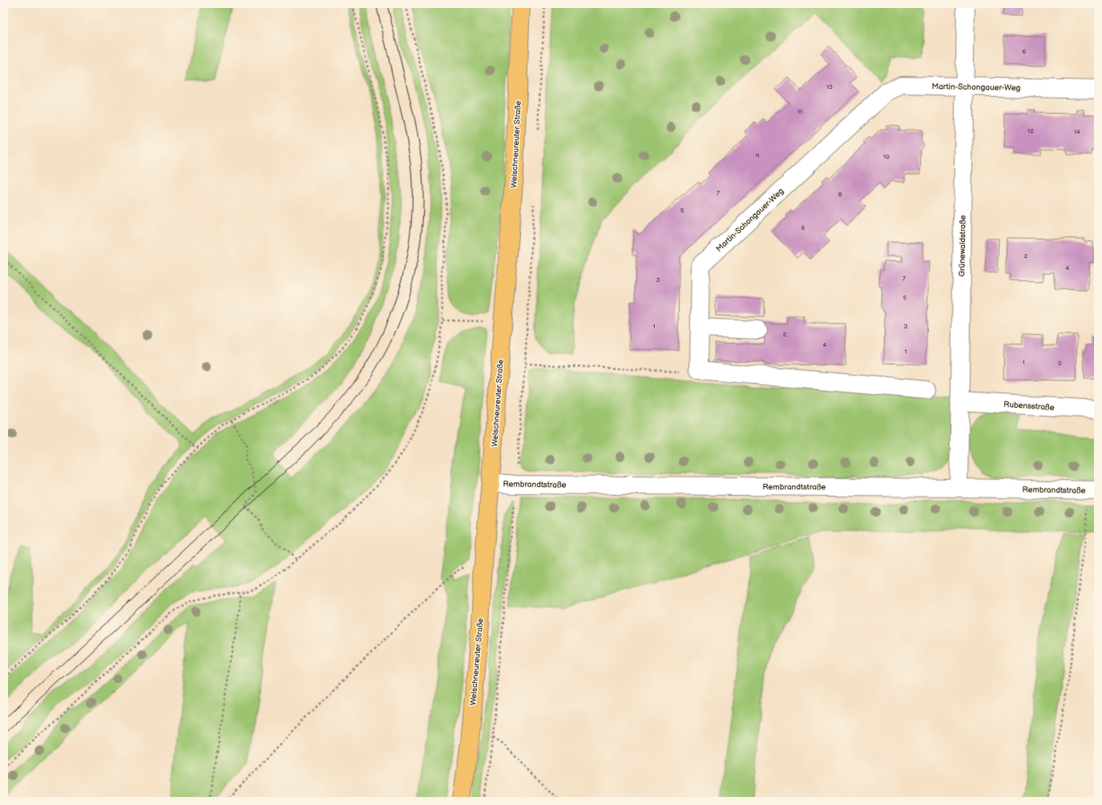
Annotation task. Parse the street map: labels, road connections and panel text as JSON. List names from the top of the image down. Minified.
{"streets":{"main road":["Welschneureuter Straße"],"street":["Martin-Schongauer-Weg","Grünewaldstraße","Rubensstraße","Rembrandtstraße"]},"crossings":[["Martin-Schongauer-Weg","Grünewaldstraße"],["Welschneureuter Straße","Rembrandtstraße"],["Grünewaldstraße","Rubensstraße"],["Grünewaldstraße","Rembrandtstraße"]],"house_numbers":["6","13","11","12","14","9","10","7","8","5","6","2","4","7","3","5","1","3","2","4","1","1","3"]}
